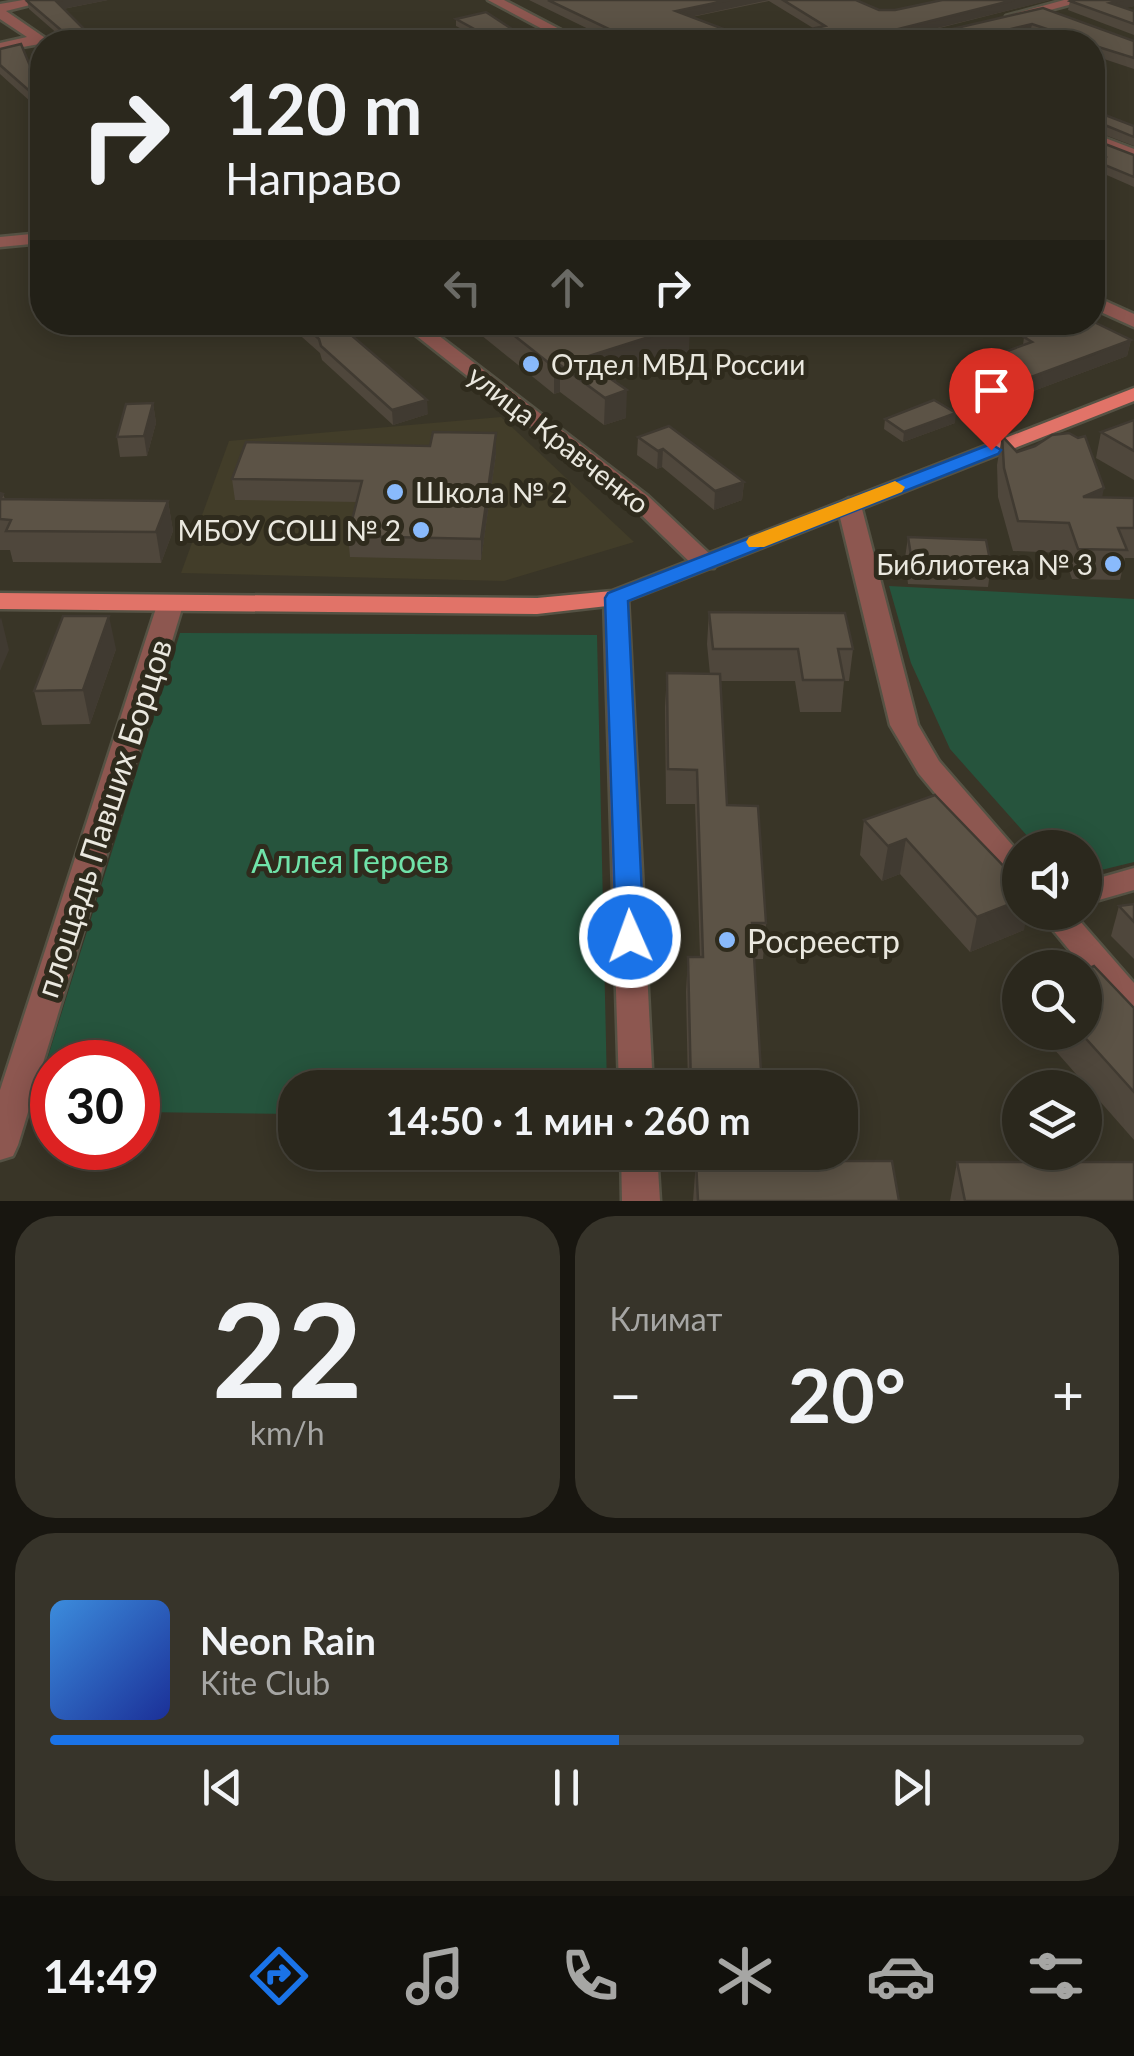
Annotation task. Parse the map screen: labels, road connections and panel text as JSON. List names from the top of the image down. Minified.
{"streets":{"street":["улица Кравченко","площадь Павших Борцов"]},"parks":["Аллея Героев"],"places":["Отдел МВД России","Школа № 2","МБОУ СОШ № 2","Библиотека № 3","Росреестр"],"page":{"turn":["120 m","Направо"],"limit":"30","trip":"14:50 · 1 мин · 260 m","tile":[["22","km/h"],"Климат"],"heat":["−","20°","+"],"song":["Neon Rain","Kite Club"],"tabs":"14:49"}}
